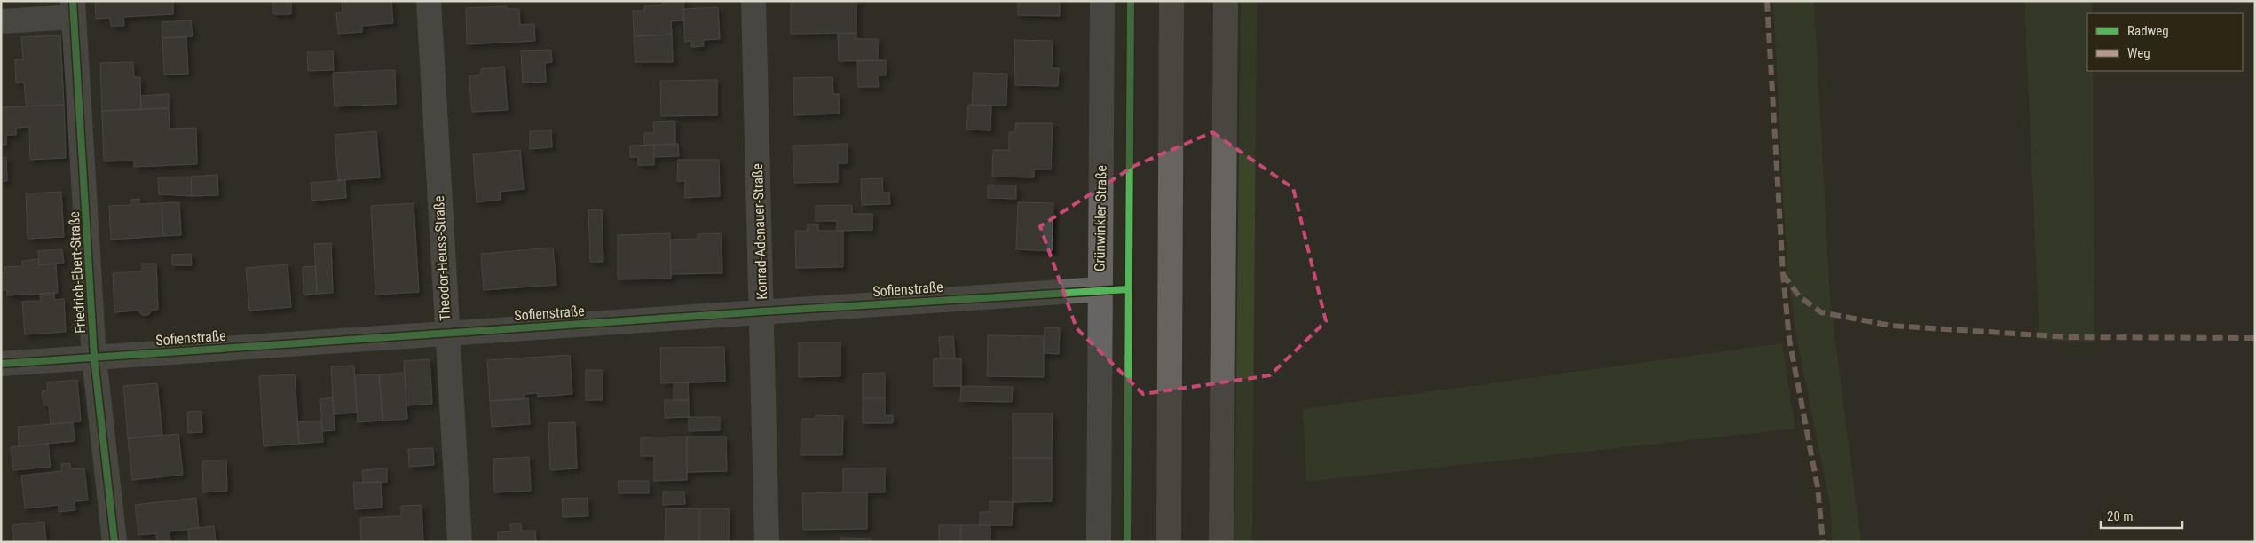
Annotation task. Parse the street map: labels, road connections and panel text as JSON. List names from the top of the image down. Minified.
{"streets":{"street":["Grünwinkler Straße","Konrad-Adenauer-Straße","Theodor-Heuss-Straße","Friedrich-Ebert-Straße","Sofienstraße"]},"crossings":[["Grünwinkler Straße","Sofienstraße"],["Konrad-Adenauer-Straße","Sofienstraße"],["Theodor-Heuss-Straße","Sofienstraße"],["Friedrich-Ebert-Straße","Sofienstraße"]],"legend":["Radweg","Weg"],"scale_bar":"20 m"}
